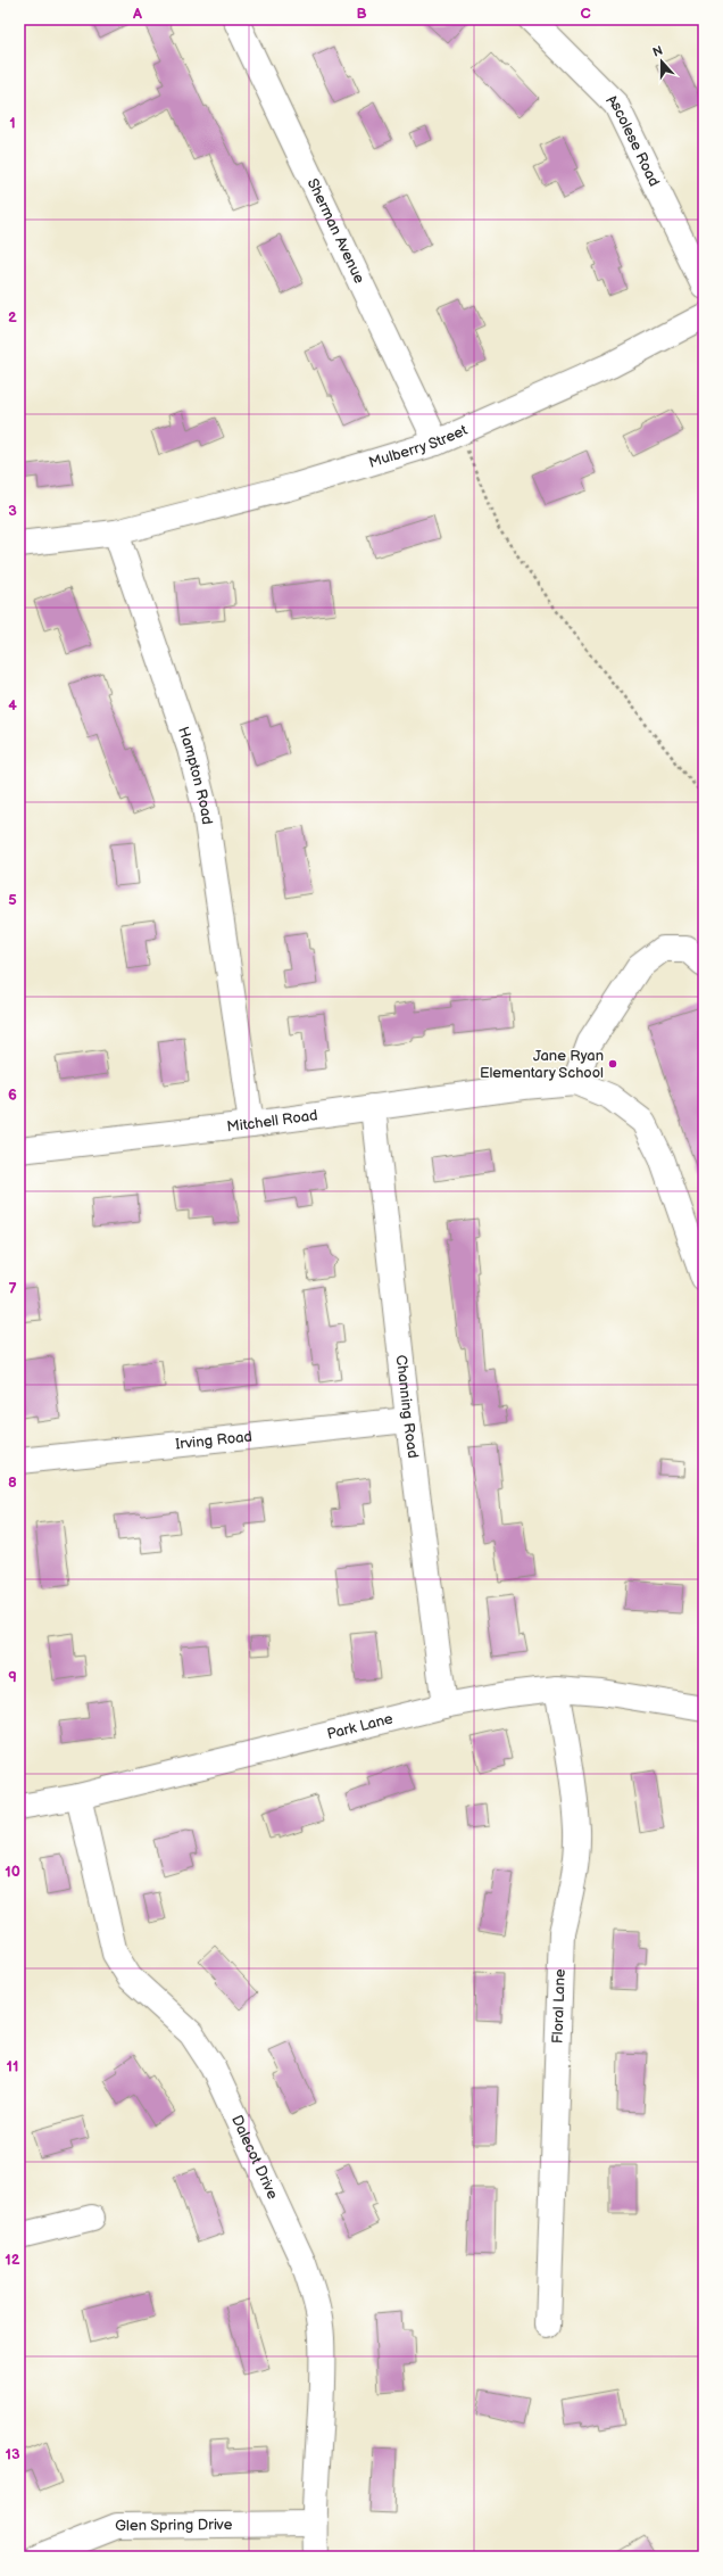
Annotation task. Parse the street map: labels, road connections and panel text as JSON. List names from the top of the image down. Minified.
{"streets":{"street":["Ascolese Road","Sherman Avenue","Mulberry Street","Hampton Road","Mitchell Road","Channing Road","Irving Road","Park Lane","Floral Lane","Dalecot Drive","Glen Spring Drive"]},"crossings":[["Sherman Avenue","Mulberry Street"],["Mulberry Street","Hampton Road"],["Hampton Road","Mitchell Road"],["Mitchell Road","Channing Road"],["Channing Road","Irving Road"],["Channing Road","Park Lane"],["Park Lane","Floral Lane"],["Park Lane","Dalecot Drive"],["Dalecot Drive","Glen Spring Drive"]],"places":["Jane Ryan Elementary School"],"north":"top","grid":{"columns":["A","B","C"],"rows":["1","2","3","4","5","6","7","8","9","10","11","12","13"]}}
